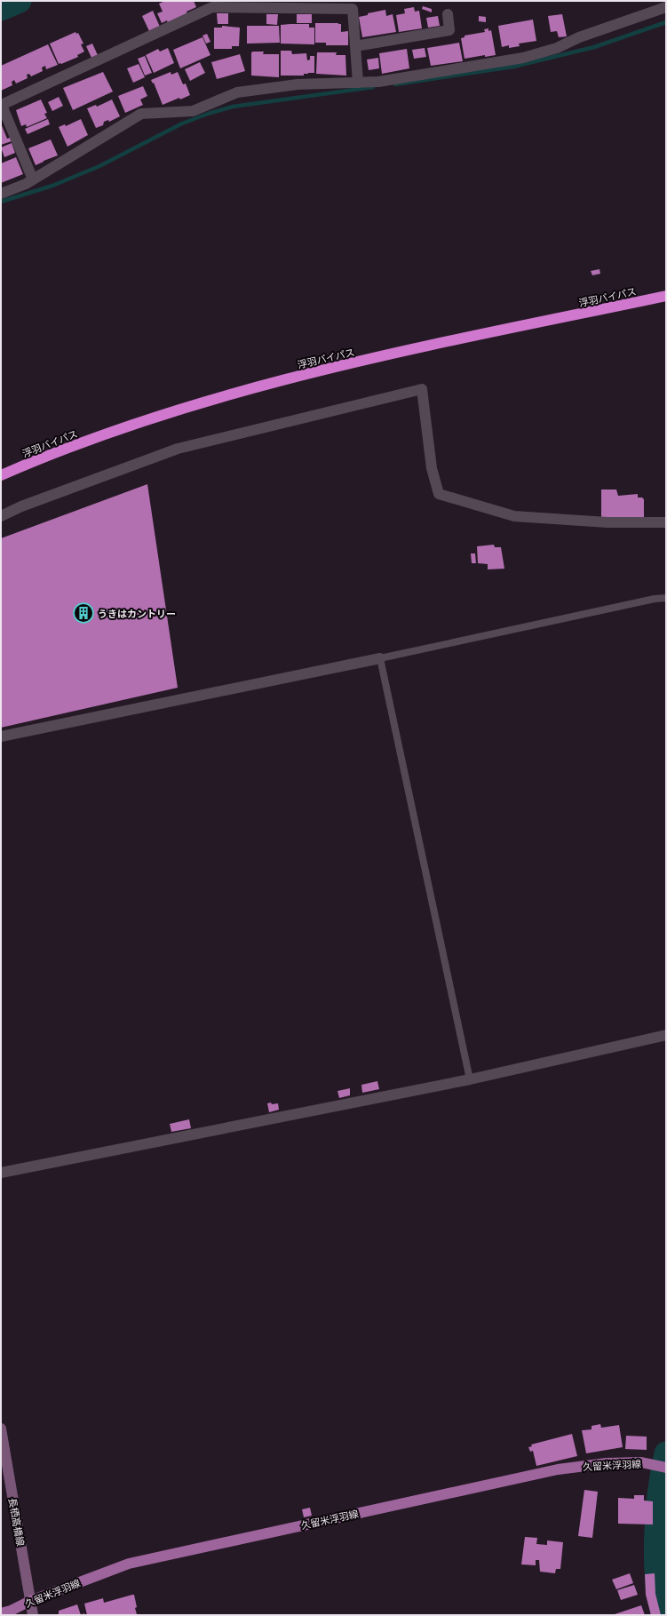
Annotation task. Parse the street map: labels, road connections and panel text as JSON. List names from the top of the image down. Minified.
{"streets":{"highway":["浮羽バイパス"],"main road":["久留米浮羽線","長栖高橋線"]},"crossings":[["久留米浮羽線","長栖高橋線"]],"places":{"building":["うきはカントリー"]}}
